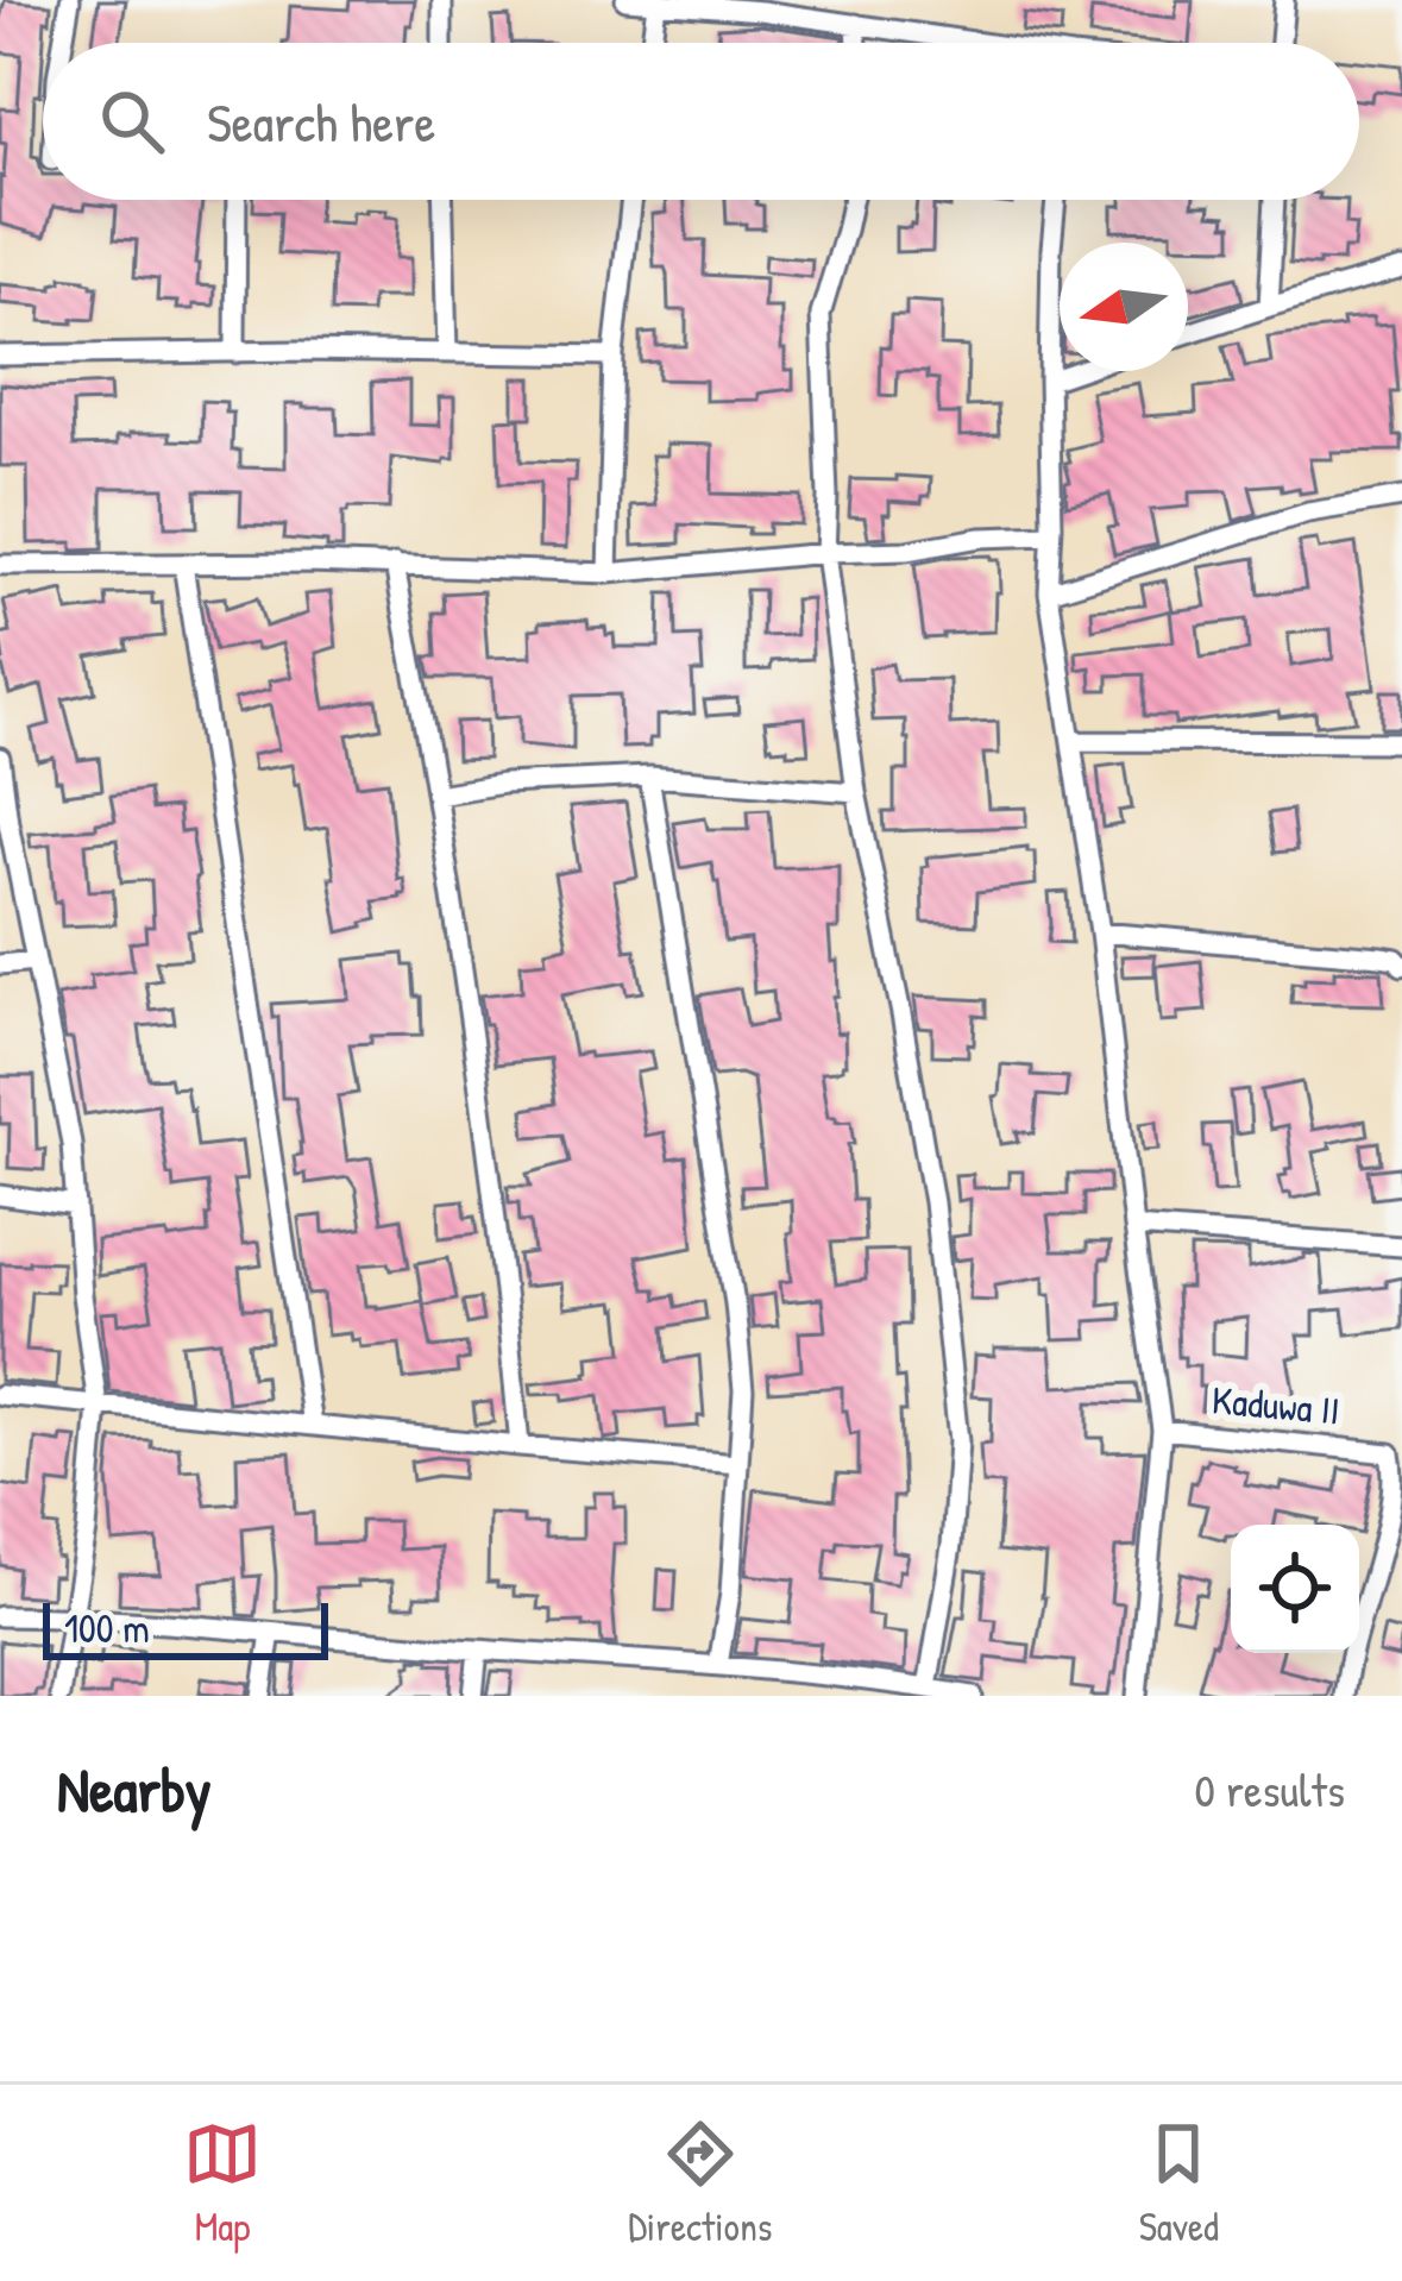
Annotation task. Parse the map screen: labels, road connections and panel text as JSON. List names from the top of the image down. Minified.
{"streets":{"street":["Kaduwa II"]},"scale_bar":"100 m","north":"left","page":{"search":"Search here","scale":"100 m","heading":["Nearby","0 results"],"nav":["Map","Directions","Saved"]}}
